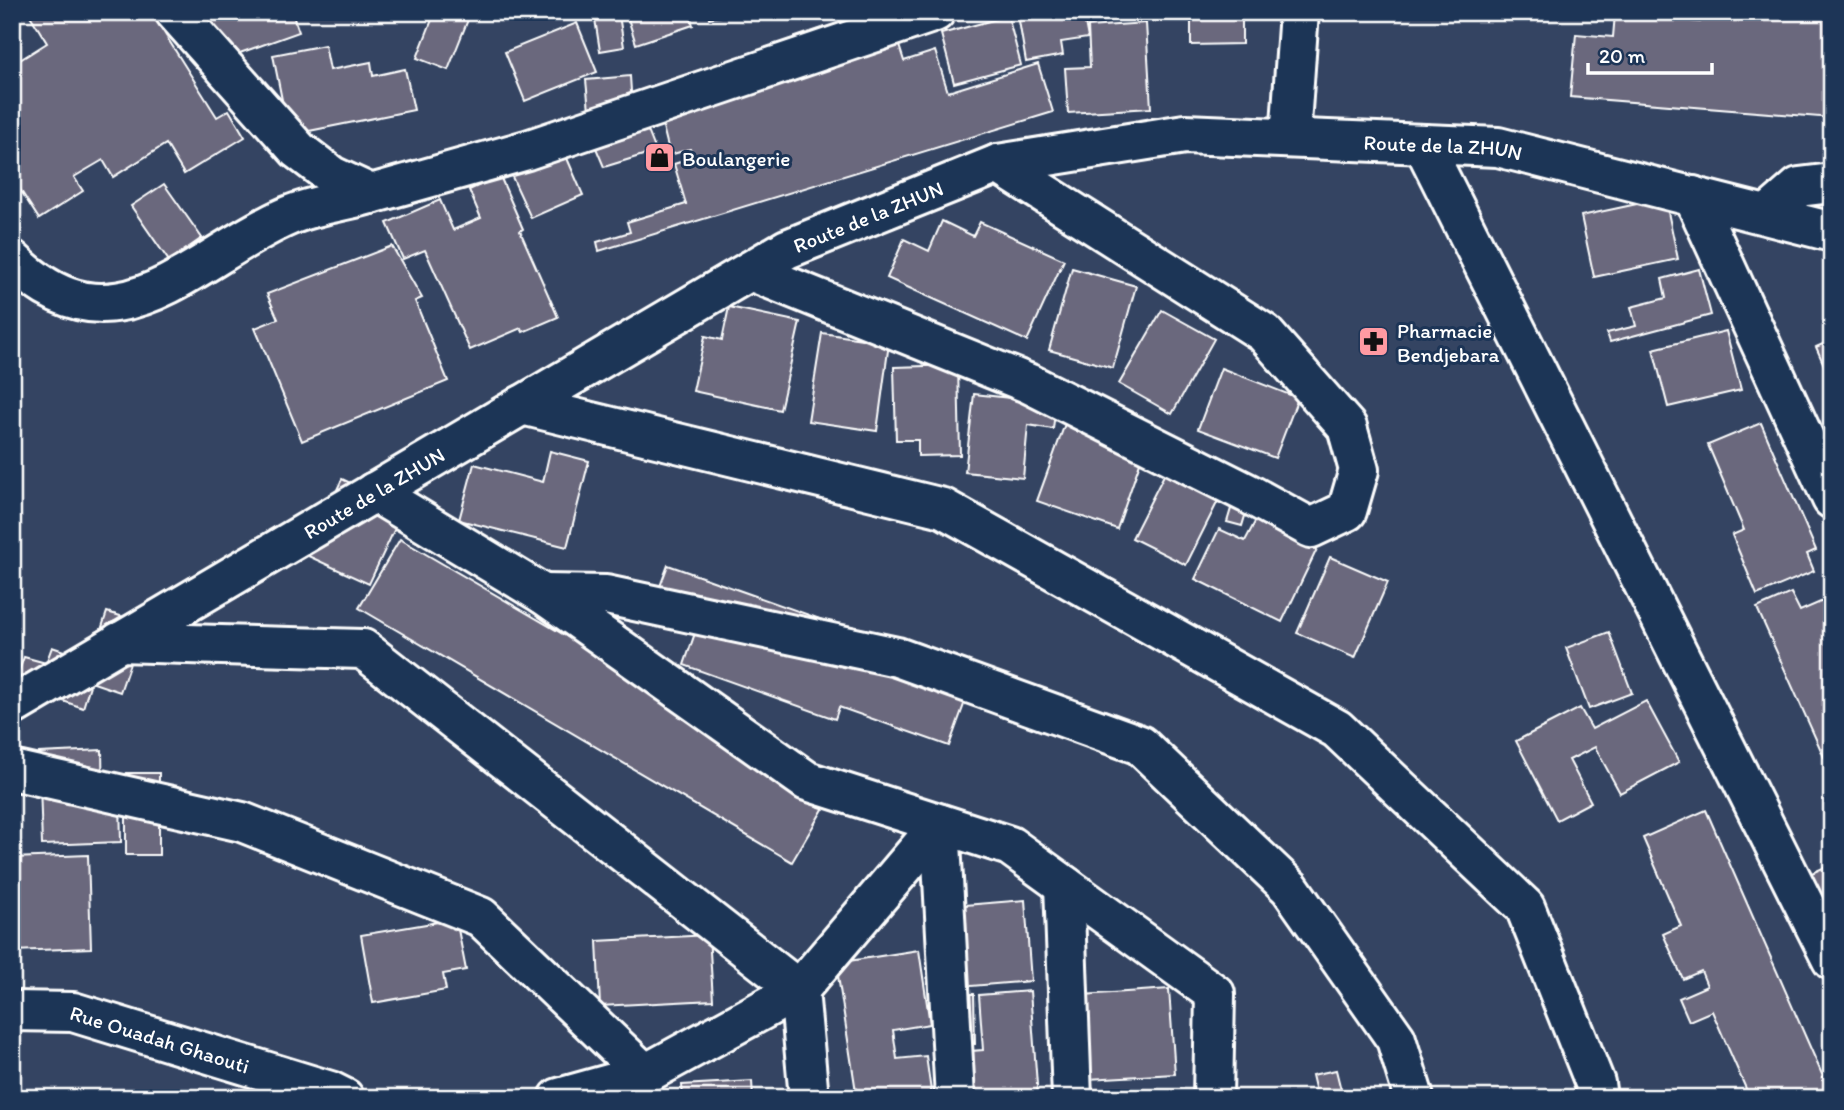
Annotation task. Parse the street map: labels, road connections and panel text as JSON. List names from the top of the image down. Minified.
{"streets":{"street":["Route de la ZHUN","Rue Ouadah Ghaouti"]},"places":{"shop":["Boulangerie"],"pharmacy":["Pharmacie Bendjebara"]},"scale_bar":"20 m"}
